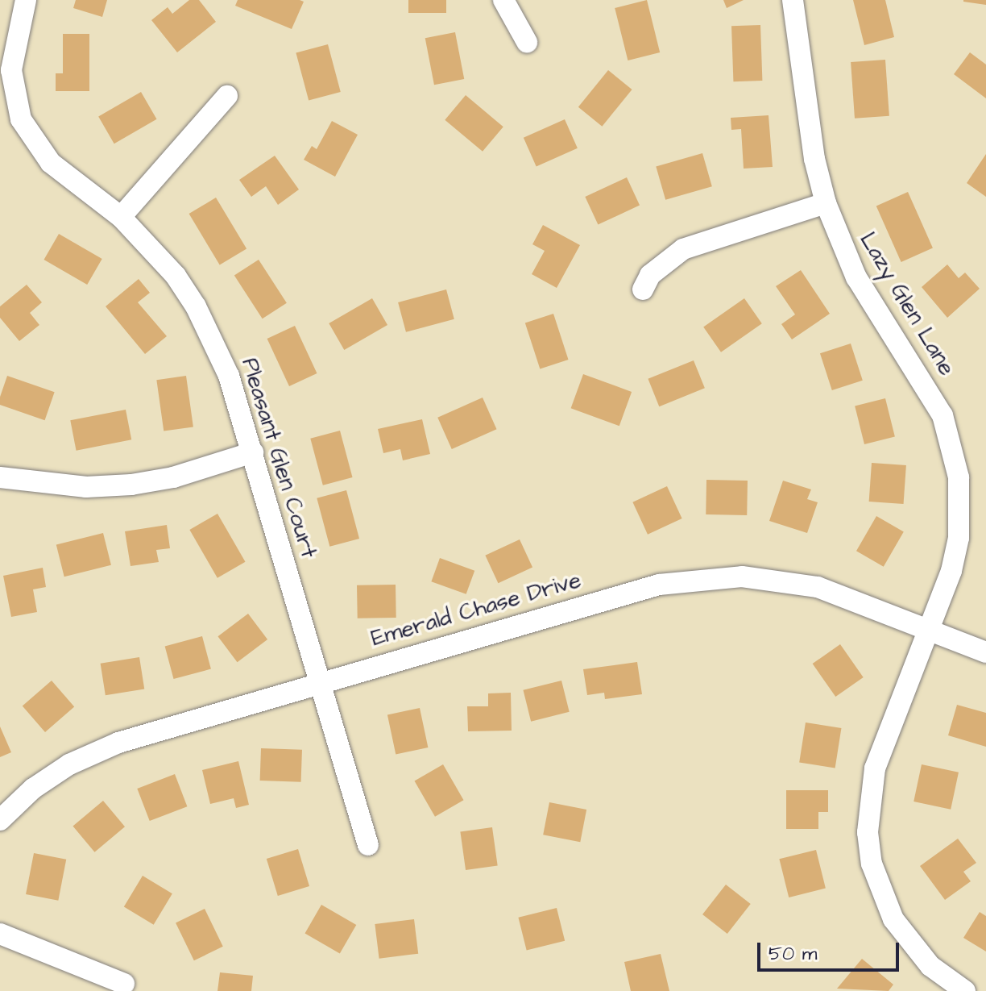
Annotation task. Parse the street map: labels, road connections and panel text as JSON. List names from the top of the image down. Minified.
{"streets":{"street":["Lazy Glen Lane","Pleasant Glen Court","Emerald Chase Drive"]},"crossings":[["Lazy Glen Lane","Emerald Chase Drive"],["Pleasant Glen Court","Emerald Chase Drive"]],"scale_bar":"50 m"}
